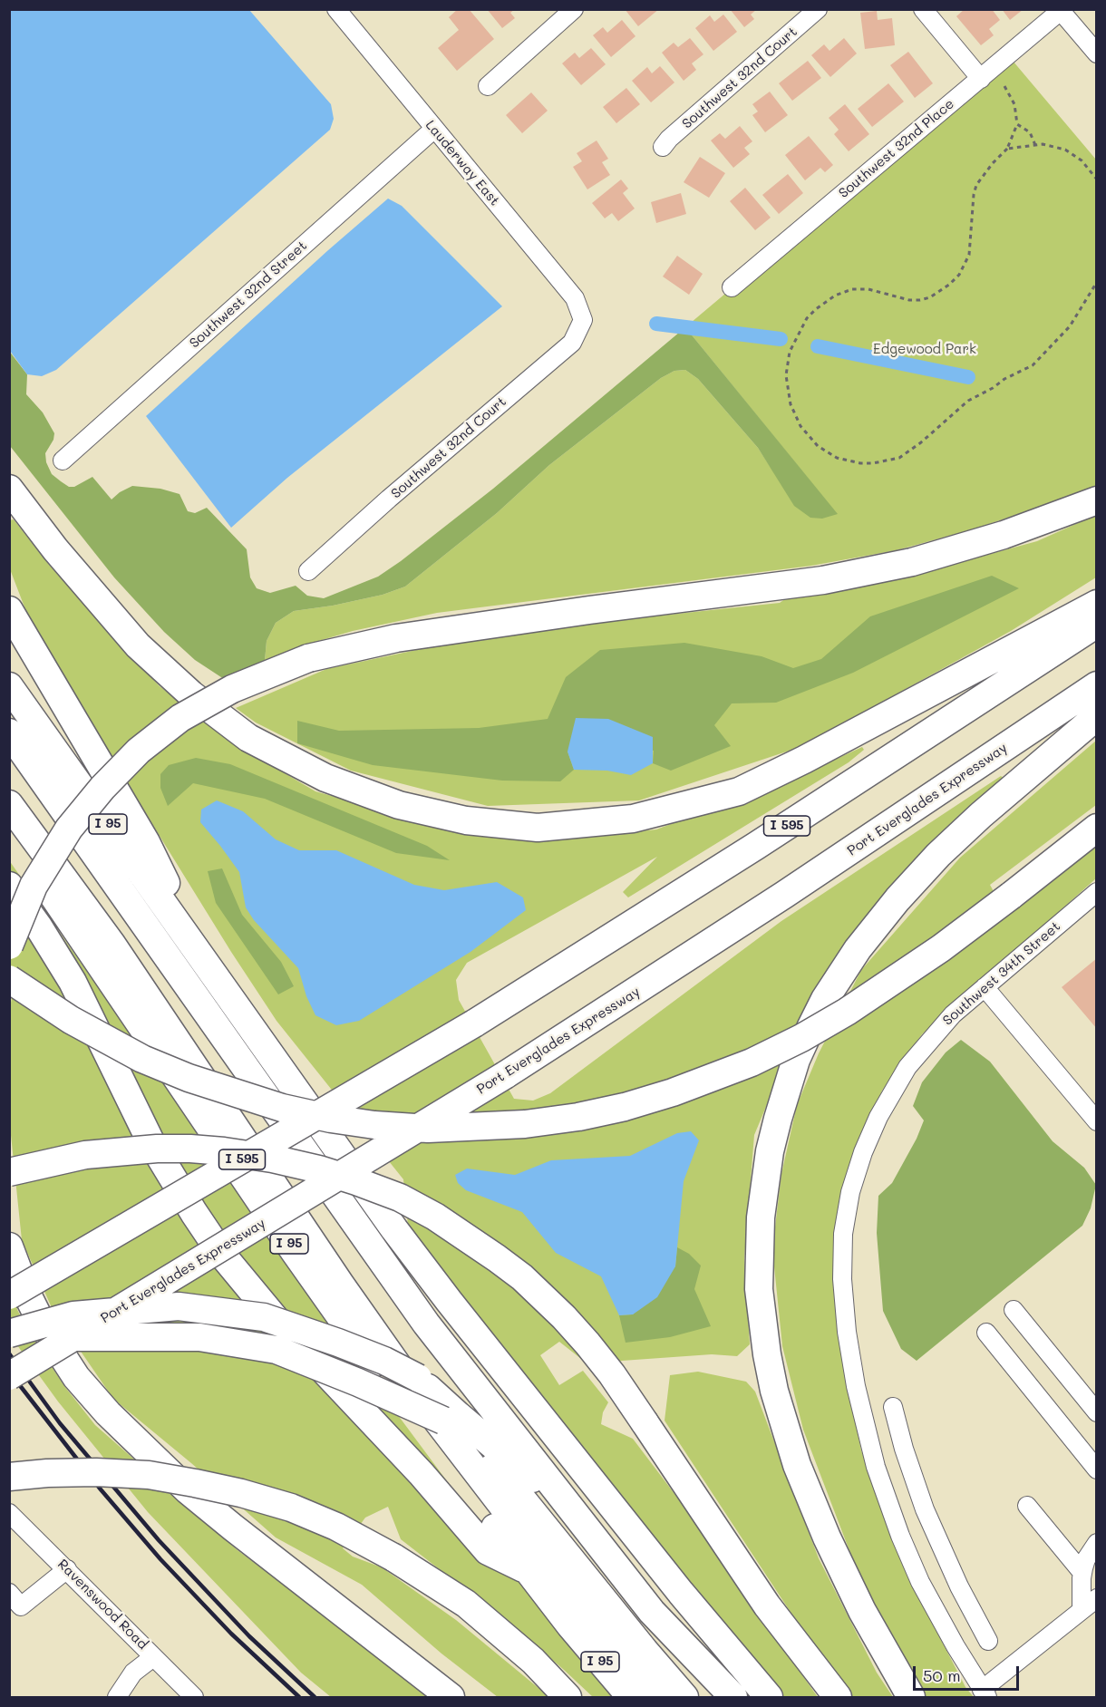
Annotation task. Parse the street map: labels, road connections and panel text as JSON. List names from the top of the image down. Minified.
{"streets":{"highway":["Port Everglades Expressway","I 95","I 595"],"street":["Southwest 32nd Court","Southwest 32nd Place","Lauderway East","Southwest 32nd Street","Southwest 34th Street","Ravenswood Road"]},"crossings":[["Southwest 32nd Court","Lauderway East"],["Lauderway East","Southwest 32nd Street"]],"parks":["Edgewood Park"],"scale_bar":"50 m"}
